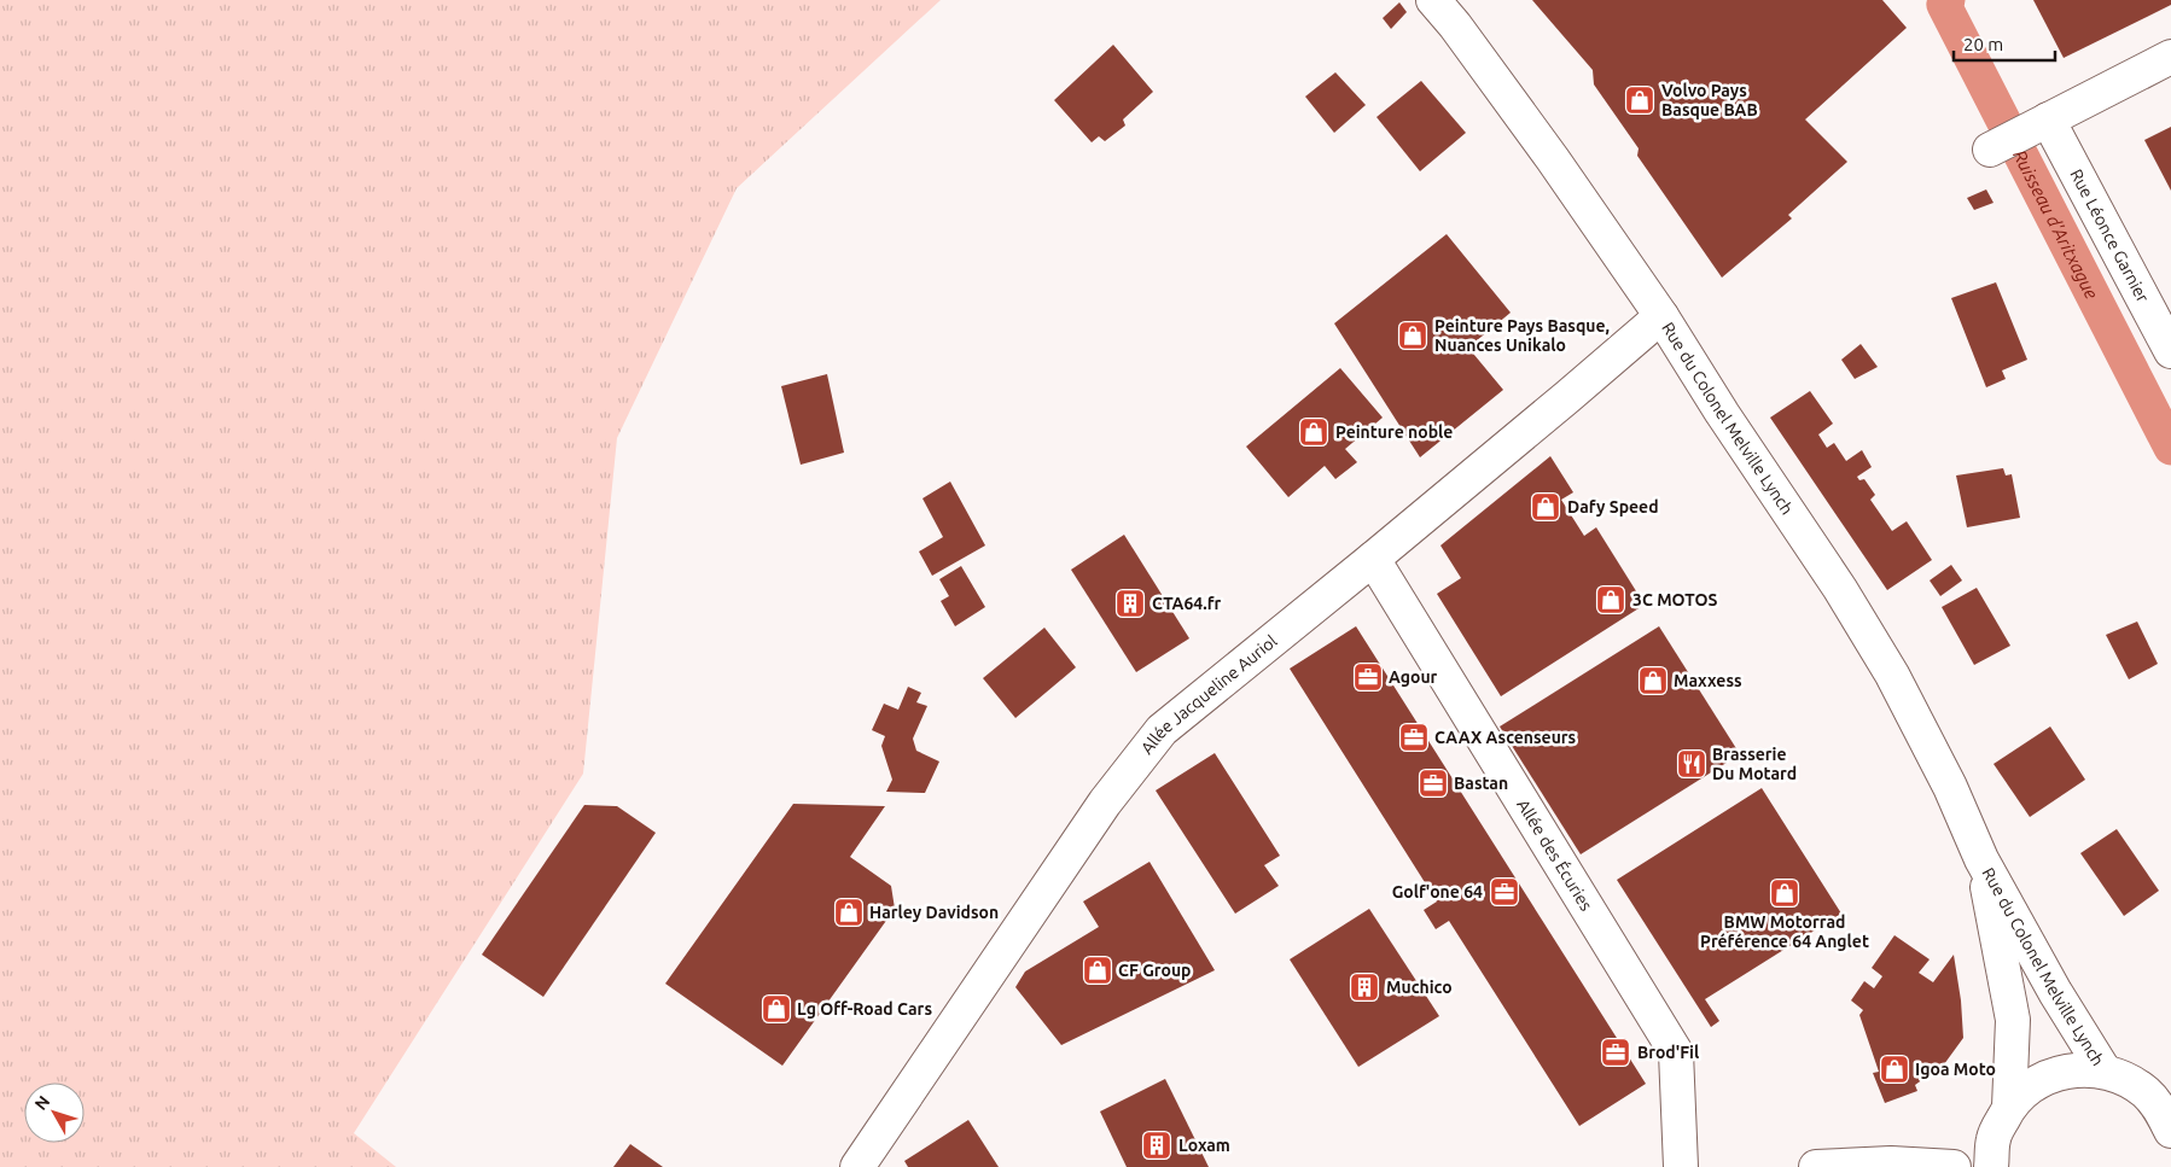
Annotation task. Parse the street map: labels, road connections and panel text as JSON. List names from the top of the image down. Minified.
{"streets":{"street":["Rue Léonce Garnier","Rue du Colonel Melville Lynch","Allée Jacqueline Auriol","Allée des Écuries"]},"crossings":[["Rue du Colonel Melville Lynch","Allée Jacqueline Auriol"],["Allée Jacqueline Auriol","Allée des Écuries"]],"water":["Ruisseau d'Aritxague"],"places":{"shop":["Volvo Pays Basque BAB","Peinture Pays Basque, Nuances Unikalo","Peinture noble","Dafy Speed","3C MOTOS","Maxxess","BMW Motorrad Préférence 64 Anglet","Harley Davidson","CF Group","Lg Off-Road Cars","Igoa Moto"],"building":["CTA64.fr","Muchico","Loxam"],"office":["Agour","CAAX Ascenseurs","Bastan","Golf'one 64","Brod'Fil"],"restaurant":["Brasserie Du Motard"]},"scale_bar":"20 m","north":"top left"}
